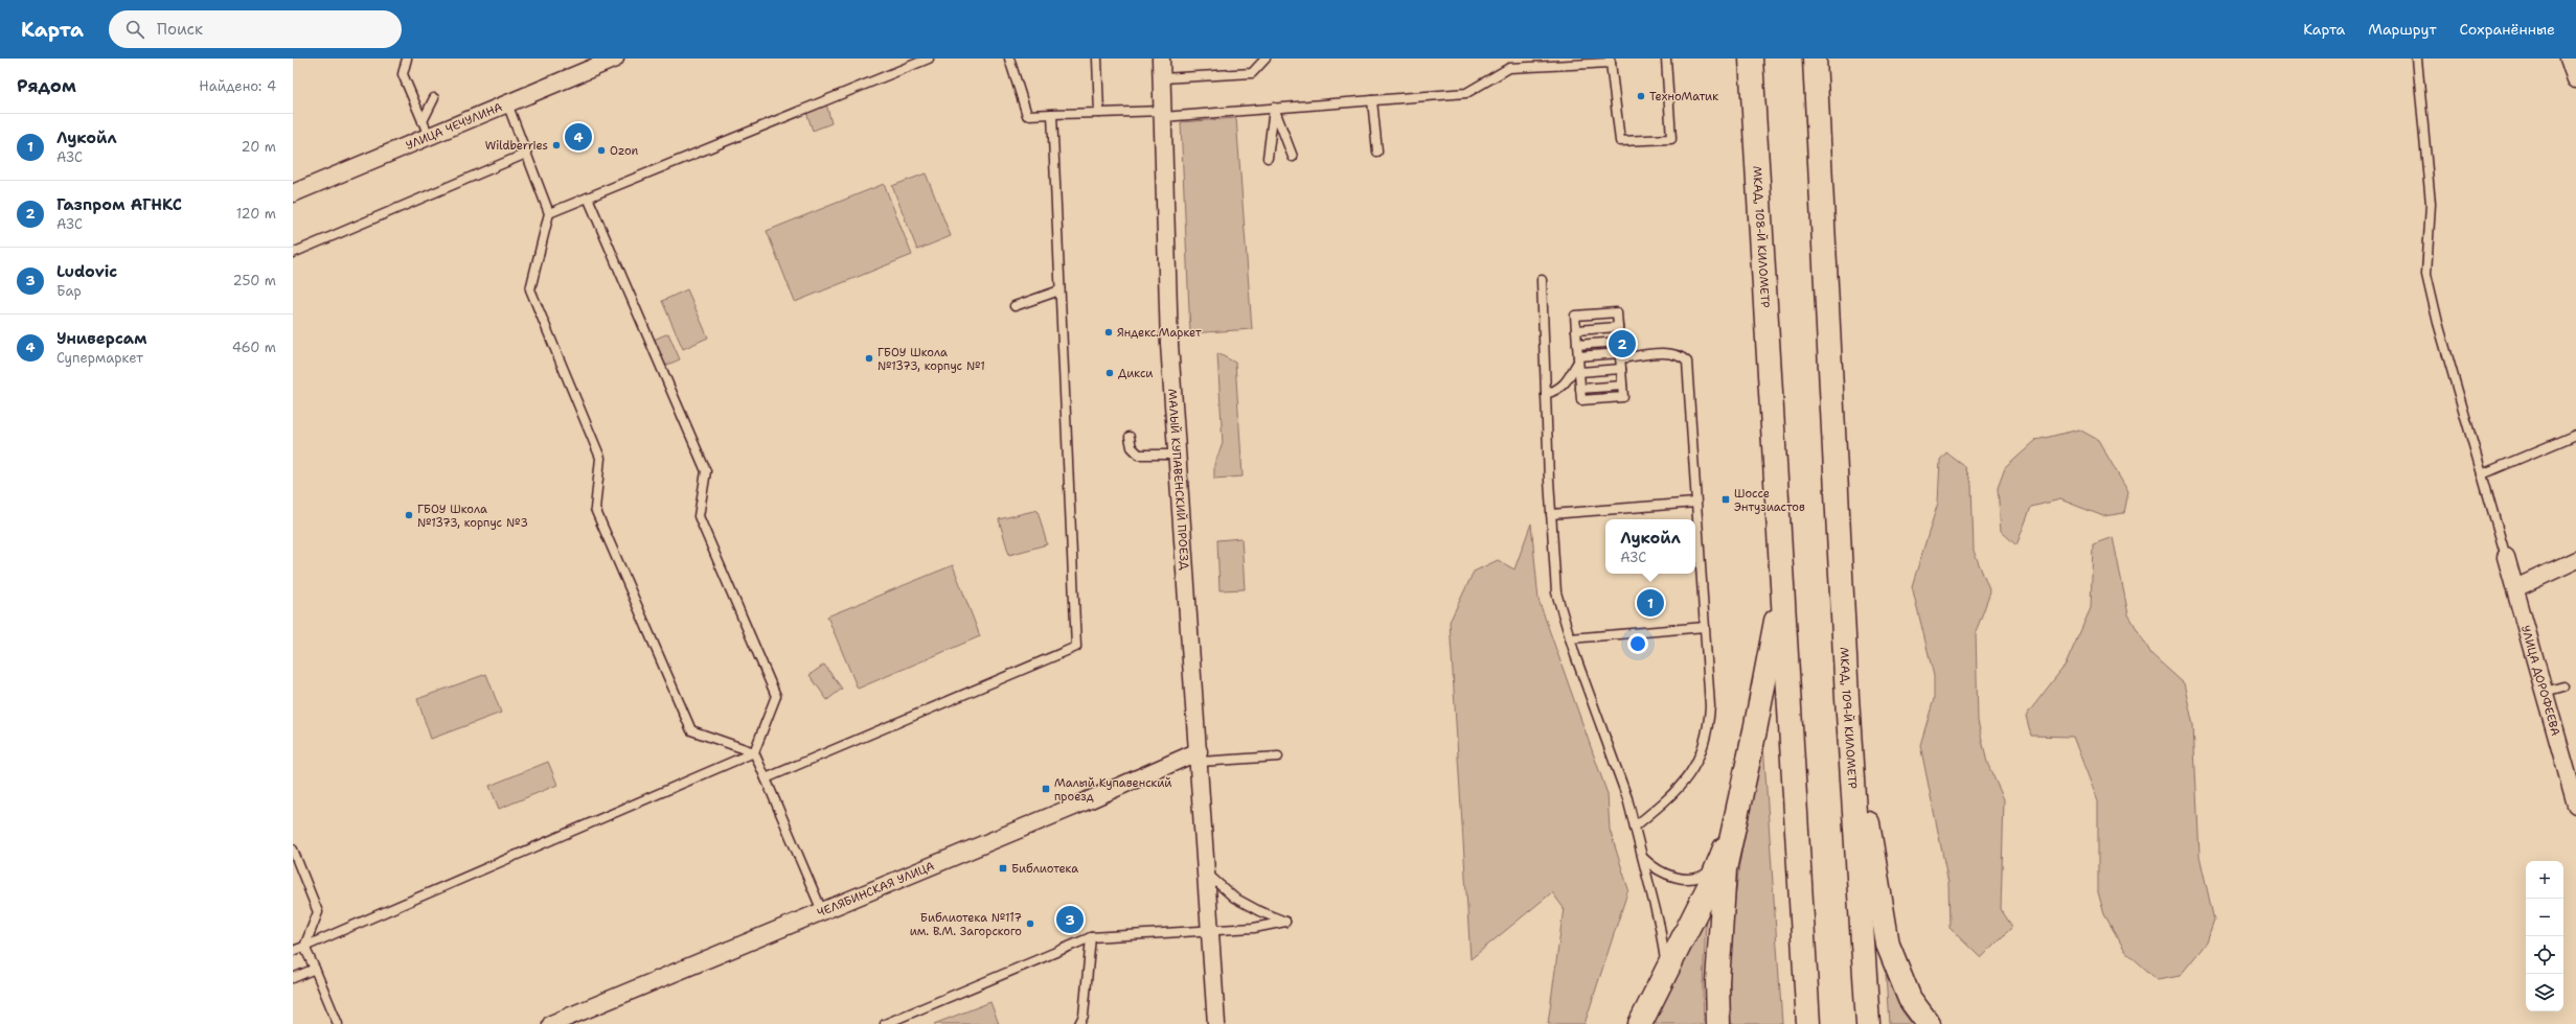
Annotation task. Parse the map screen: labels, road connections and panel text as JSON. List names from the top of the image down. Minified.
{"streets":{"main road":["МКАД, 108-Й КИЛОМЕТР","МКАД, 109-Й КИЛОМЕТР"],"street":["УЛИЦА ЧЕЧУЛИНА","МАЛЫЙ КУПАВЕНСКИЙ ПРОЕЗД","УЛИЦА ДОРОФЕЕВА","ЧЕЛЯБИНСКАЯ УЛИЦА"]},"crossings":[["МАЛЫЙ КУПАВЕНСКИЙ ПРОЕЗД","ЧЕЛЯБИНСКАЯ УЛИЦА"]],"places":{"other":["ТехноМатик","Wildberries","Ozon","Яндекс.Маркет","ГБОУ Школа №1373, корпус №1","Дикси","ГБОУ Школа №1373, корпус №3","Библиотека №117 им. В.М. Загорского"],"transit":["Шоссе Энтузиастов","Малый Купавенский проезд","Библиотека"]},"page":{"header":"Карта","search":"Поиск","nav":["Карта","Маршрут","Сохранённые"],"heading":["Рядом","Найдено: 4"],"list":[{"mark":"1","name":"Лукойл","note":"АЗС","value":"20 m"},{"mark":"2","name":"Газпром АГНКС","note":"АЗС","value":"120 m"},{"mark":"3","name":"Ludovic","note":"Бар","value":"250 m"},{"mark":"4","name":"Универсам","note":"Супермаркет","value":"460 m"}],"pins":["4","2","1","3"],"popup":["Лукойл","АЗС"],"map_buttons":["+","−"]}}
